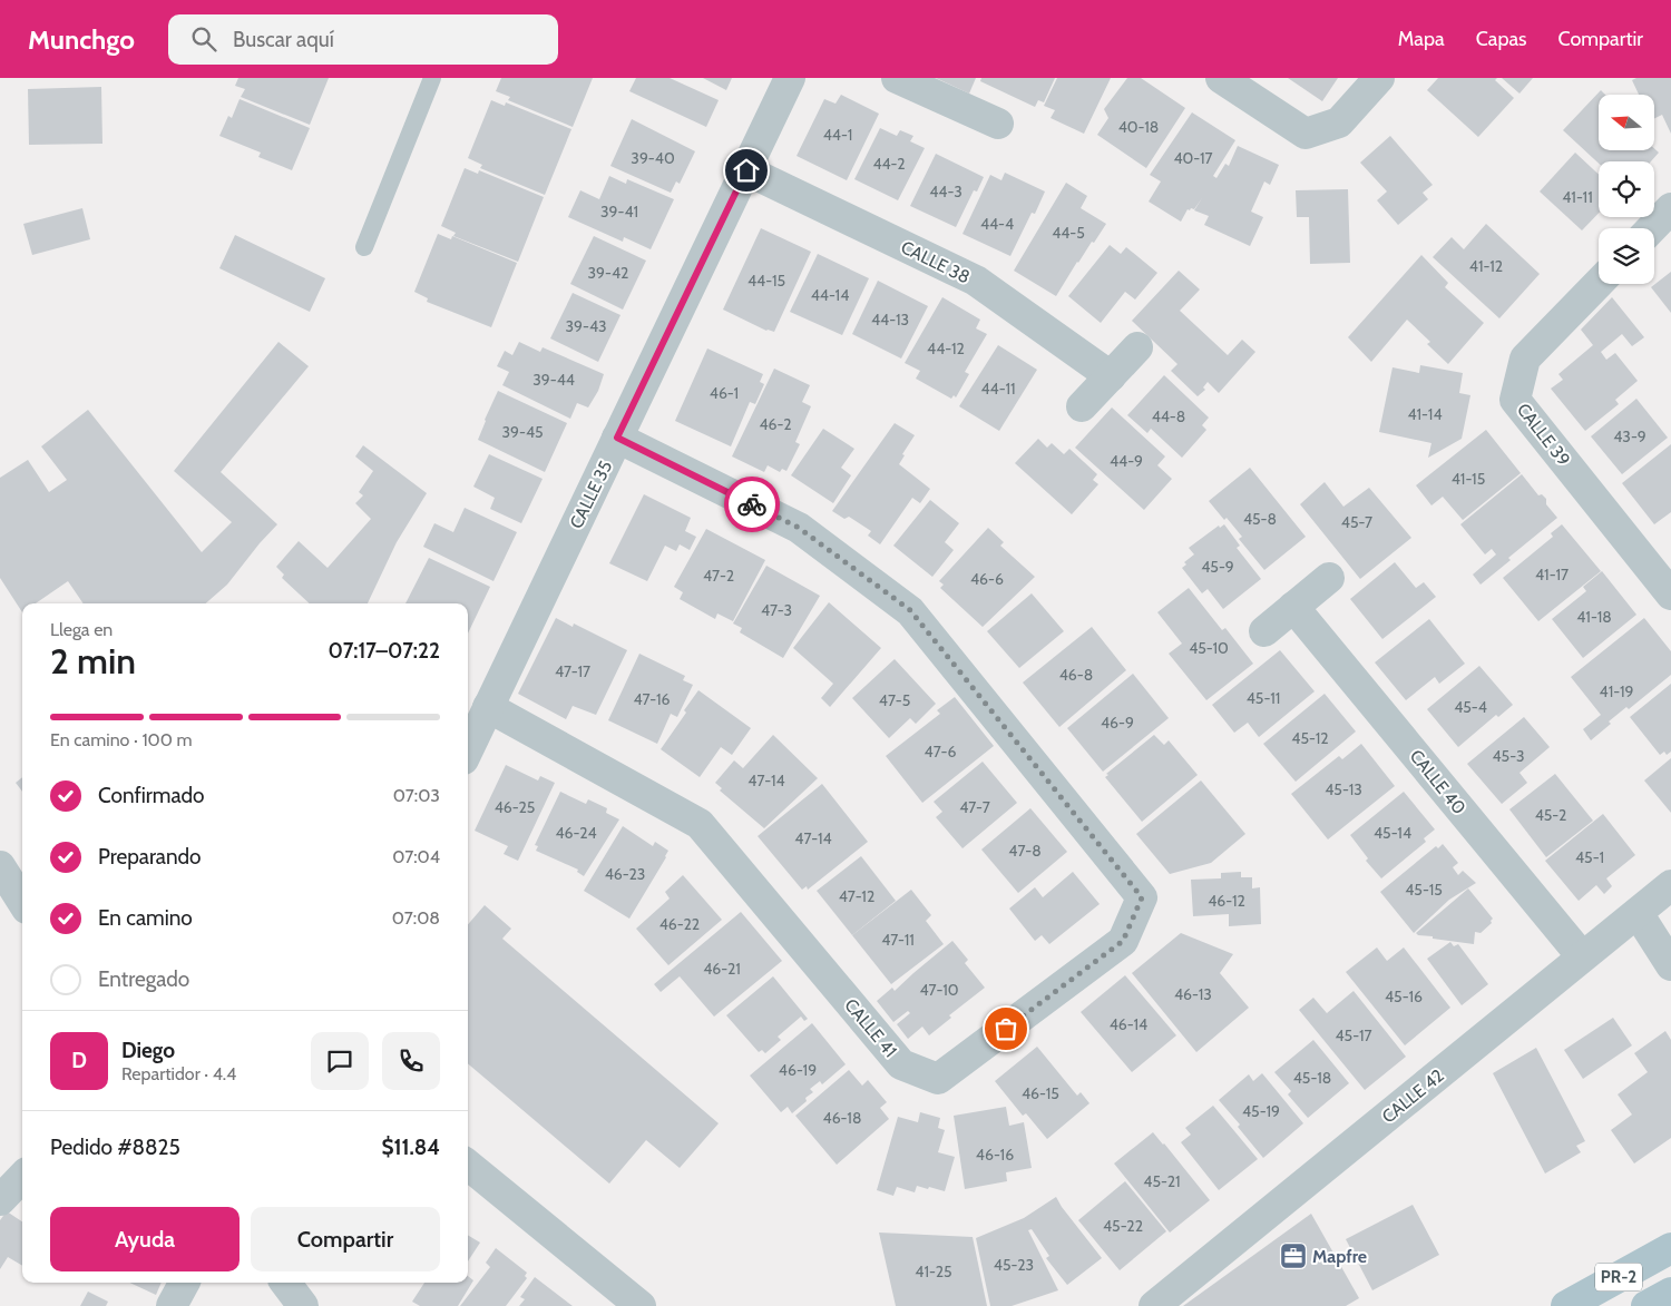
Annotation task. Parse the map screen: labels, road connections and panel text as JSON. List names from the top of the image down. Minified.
{"streets":{"main road":["PR-2"],"street":["CALLE 38","CALLE 39","CALLE 35","CALLE 40","CALLE 41","CALLE 42"]},"crossings":[["CALLE 38","CALLE 35"],["CALLE 35","CALLE 41"],["CALLE 40","CALLE 42"]],"places":{"office":["Mapfre"]},"house_numbers":["40-18","44-1","39-40","40-17","44-2","44-3","41-11","39-41","44-4","44-5","41-12","39-42","44-15","44-14","44-13","39-43","44-12","39-44","44-11","46-1","41-14","44-8","46-2","39-45","43-9","44-9","41-15","45-8","45-7","45-9","41-17","47-2","46-6","47-3","41-18","45-10","47-17","46-8","41-19","45-11","47-16","47-5","45-4","46-9","45-12","47-6","45-3","47-14","45-13","46-25","47-7","45-2","46-24","45-14","47-14","47-8","45-1","46-23","45-15","47-12","46-12","46-22","47-11","46-21","47-10","46-13","45-16","46-14","45-17","46-19","45-18","46-15","45-19","46-18","46-16","45-21","45-22","45-23","41-25"],"north":"left","page":{"header":"Munchgo","search":"Buscar aquí","nav":["Mapa","Capas","Compartir"],"heading":["2 min","Llega en","07:17–07:22"],"panel":["Diego","Repartidor · 4.4","Pedido #8825","$11.84"],"bar":"En camino · 100 m","list":[["Confirmado","07:03"],["Preparando","07:04"],["En camino","07:08"],"Entregado"],"round":"D","buttons":["Ayuda","Compartir"]}}
